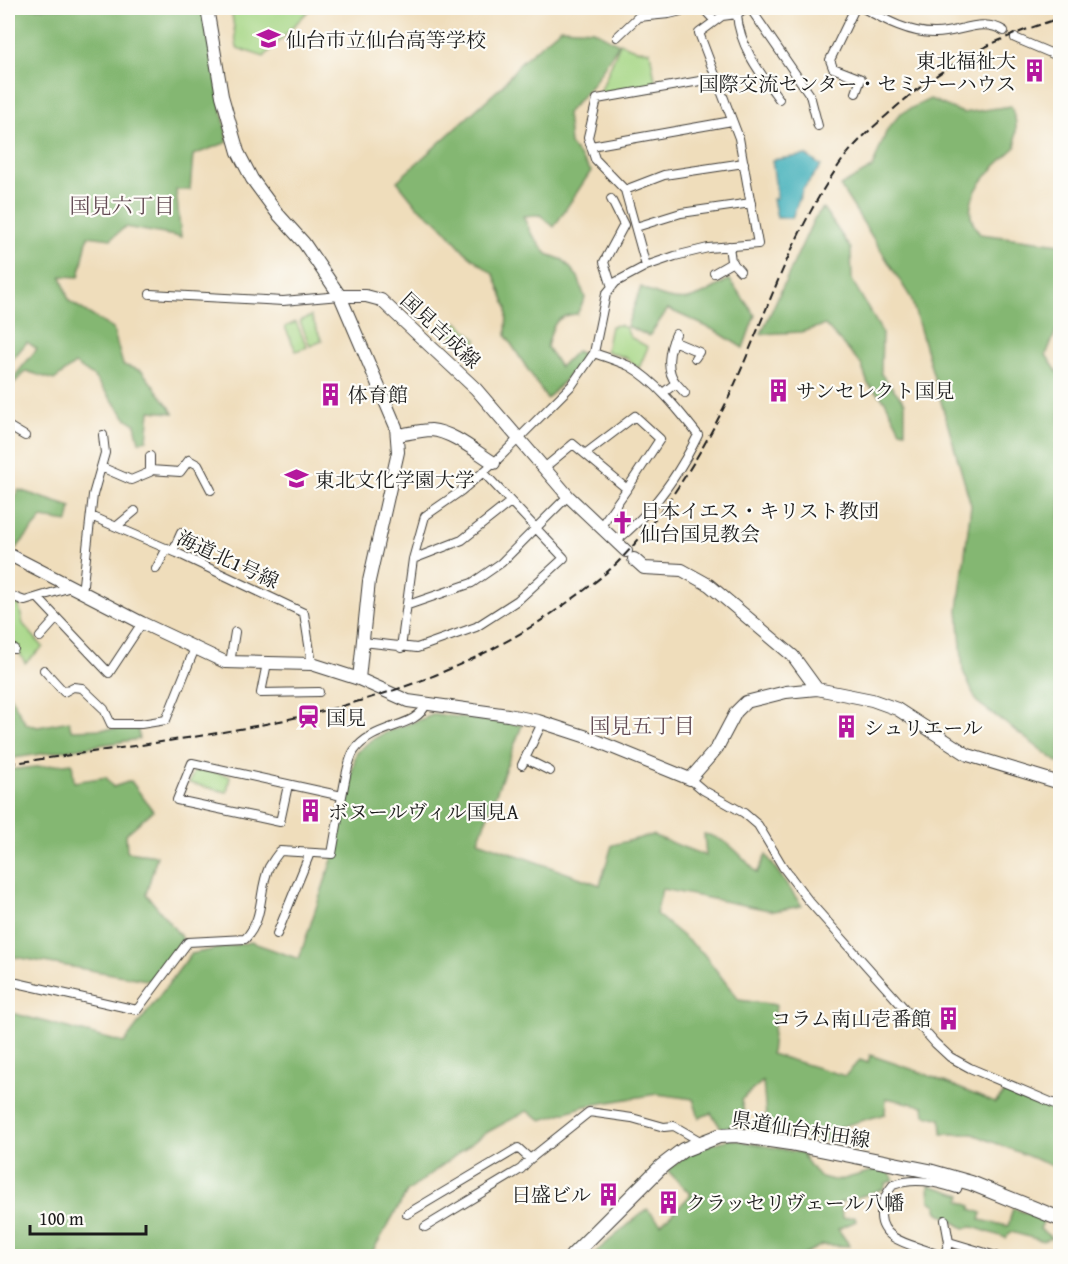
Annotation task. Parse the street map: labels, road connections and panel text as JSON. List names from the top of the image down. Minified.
{"streets":{"main road":["県道仙台村田線"],"street":["国見吉成線","海道北1号線"]},"districts":["国見六丁目","国見五丁目"],"places":{"school or university":["仙台市立仙台高等学校","東北文化学園大学"],"building":["東北福祉大 国際交流センター・セミナーハウス","サンセレクト国見","体育館","シュリエール","ボヌールヴィル国見A","コラム南山壱番館","日盛ビル","クラッセリヴェール八幡"],"church":["日本イエス・キリスト教団 仙台国見教会"],"station":["国見"]},"scale_bar":"100 m"}
